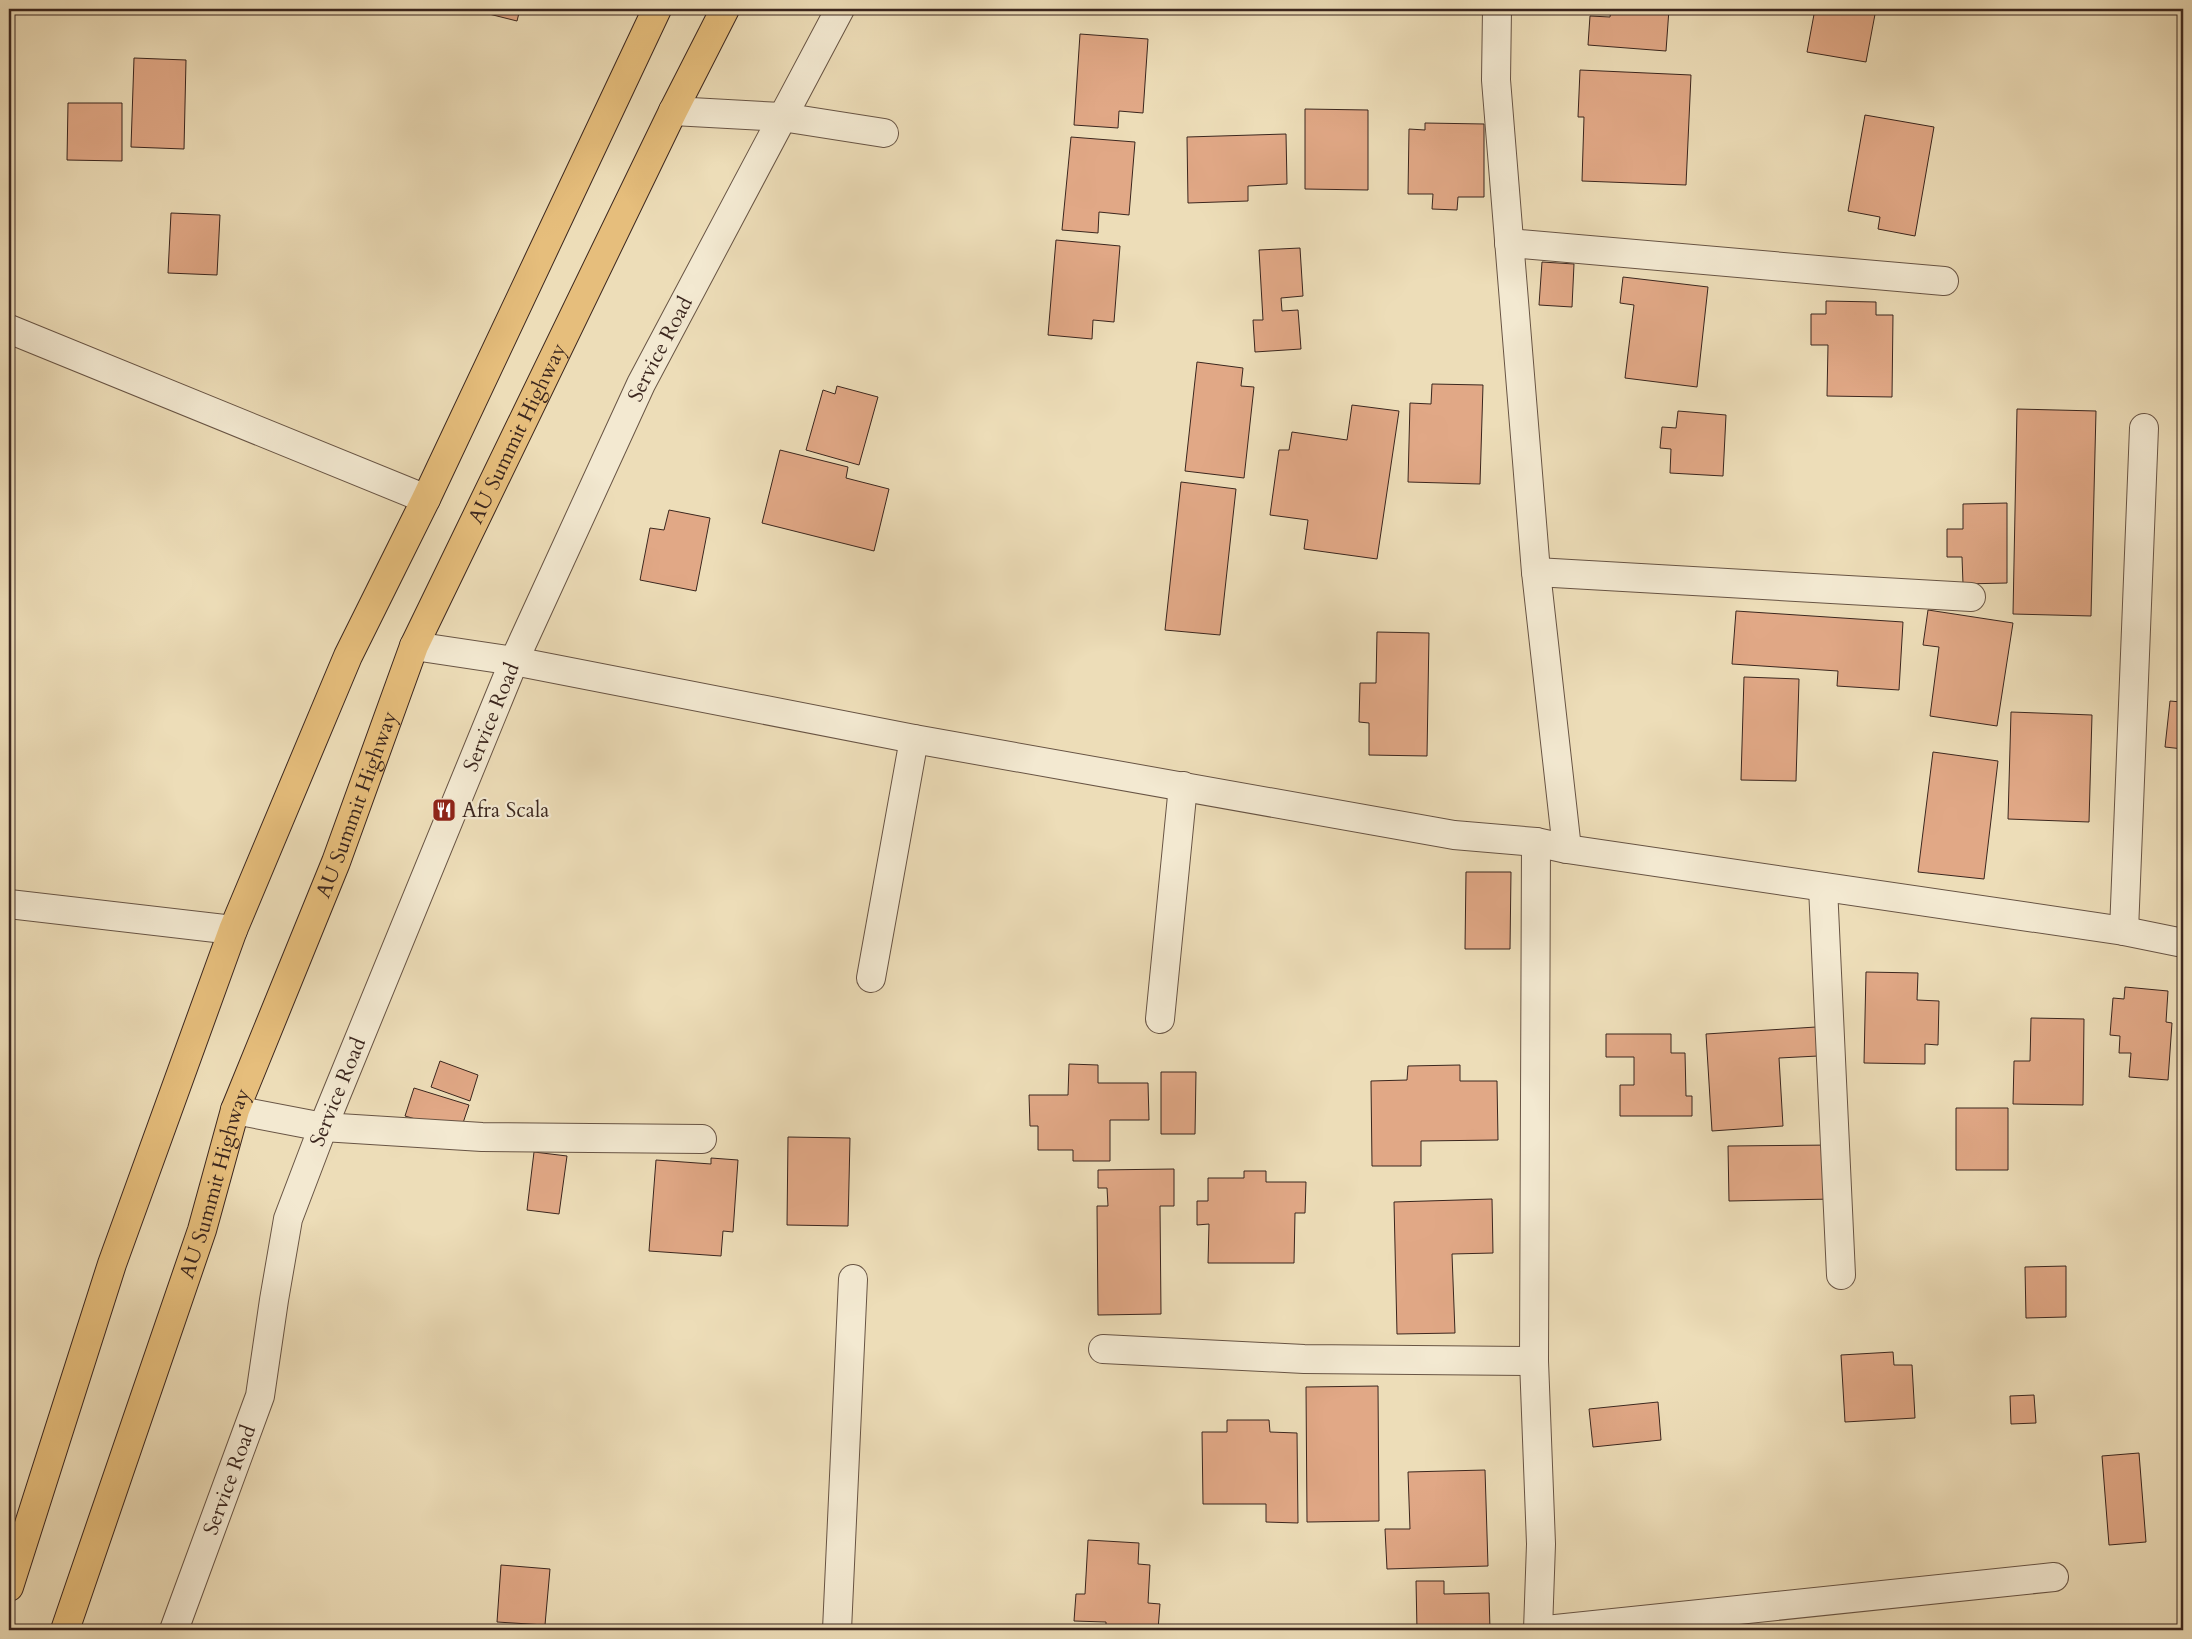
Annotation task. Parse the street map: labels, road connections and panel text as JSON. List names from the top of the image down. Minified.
{"streets":{"main road":["AU Summit Highway"],"street":["Service Road"]},"places":{"restaurant":["Afra Scala"]}}
